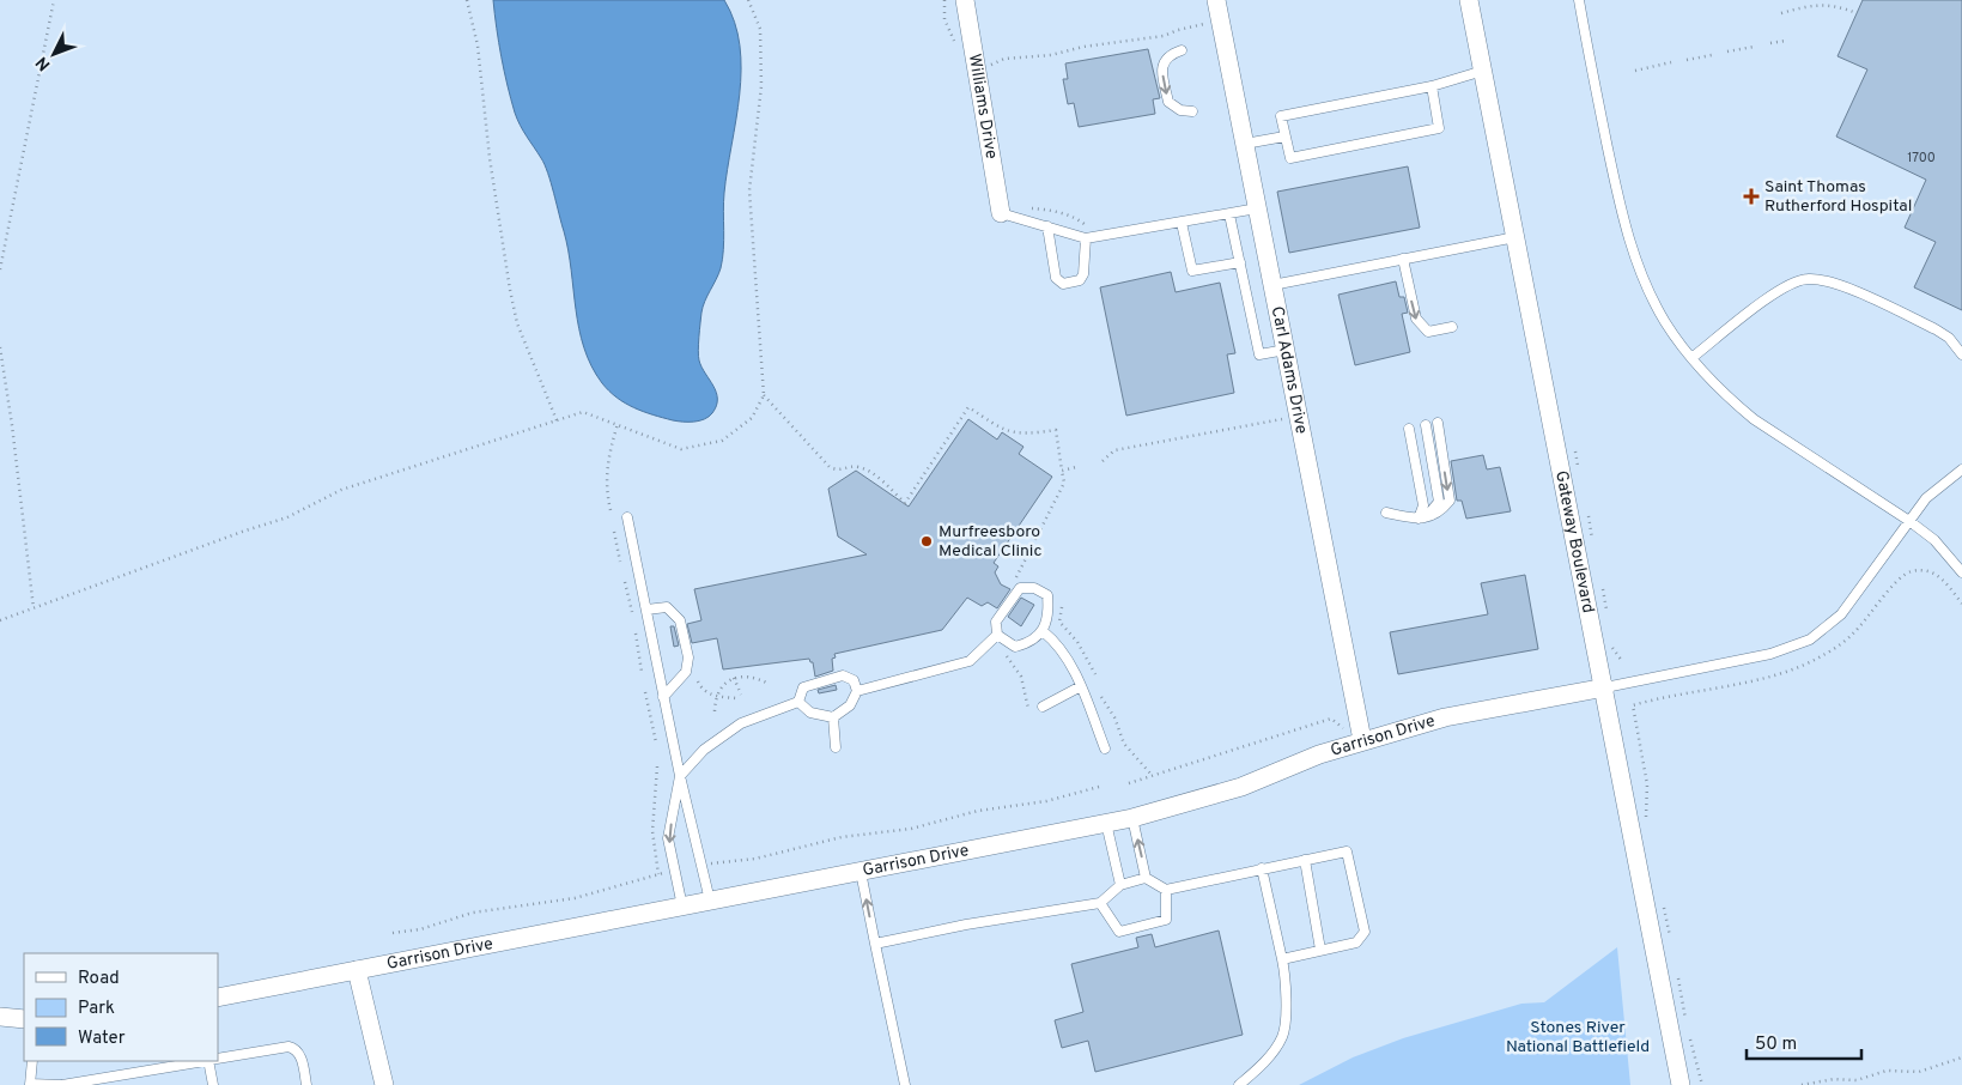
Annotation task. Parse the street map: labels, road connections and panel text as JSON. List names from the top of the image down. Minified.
{"streets":{"street":["Williams Drive","Carl Adams Drive","Gateway Boulevard","Garrison Drive"]},"crossings":[["Carl Adams Drive","Garrison Drive"],["Gateway Boulevard","Garrison Drive"]],"parks":["Stones River National Battlefield"],"places":{"health":["Saint Thomas Rutherford Hospital"],"other":["Murfreesboro Medical Clinic"]},"house_numbers":["1700"],"legend":["Road","Park","Water"],"scale_bar":"50 m","north":"bottom left"}
